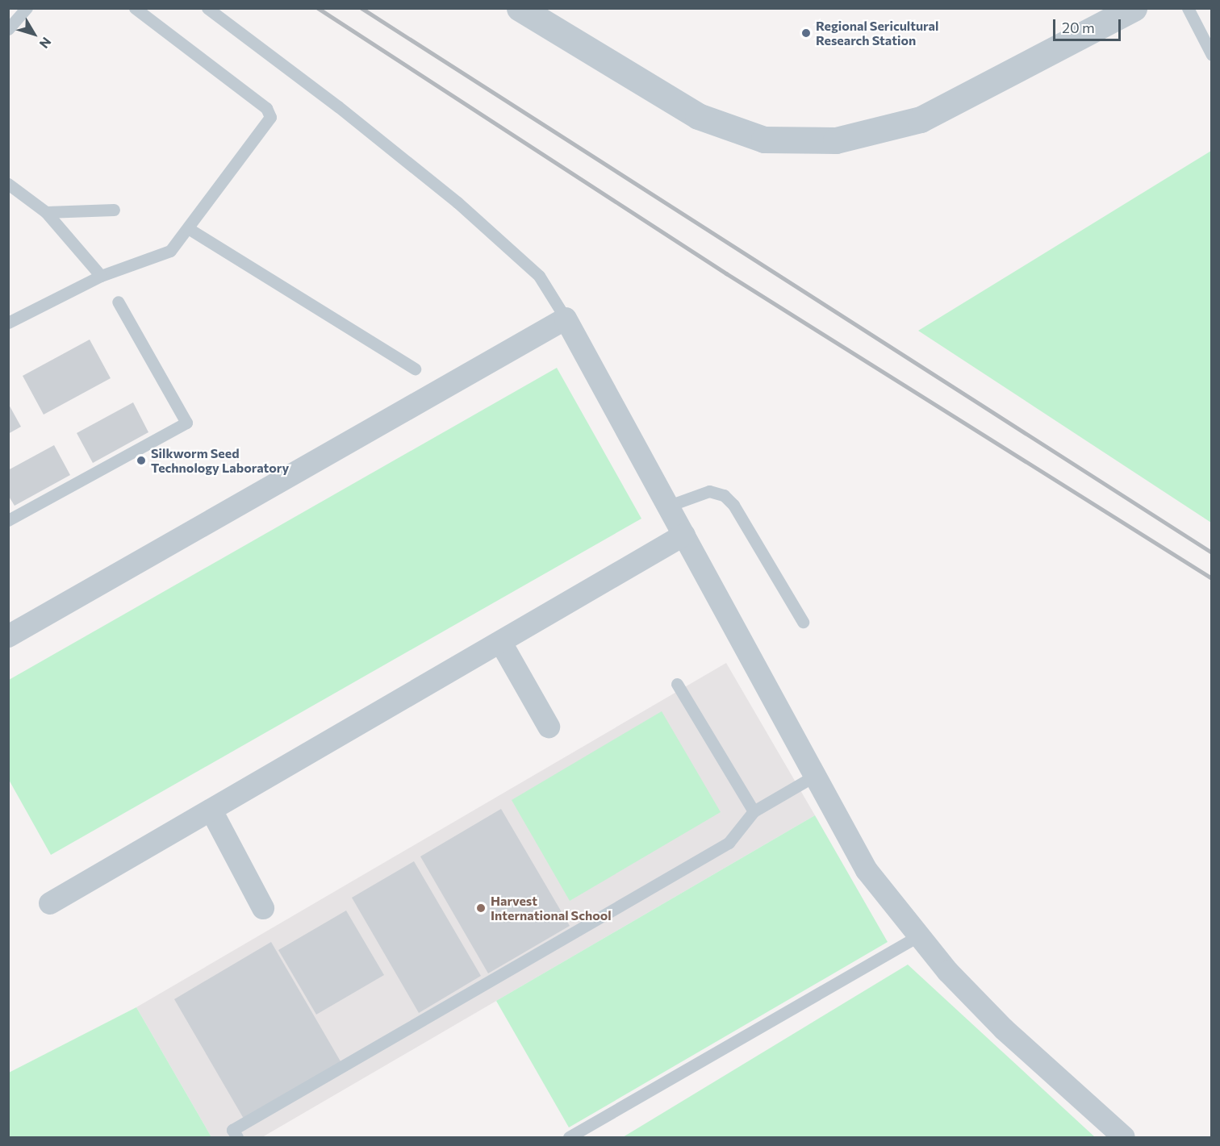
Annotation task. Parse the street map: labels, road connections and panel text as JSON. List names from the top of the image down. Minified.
{"places":["Regional Sericultural Research Station","Silkworm Seed Technology Laboratory","Harvest International School"],"scale_bar":"20 m","north":"bottom right"}
